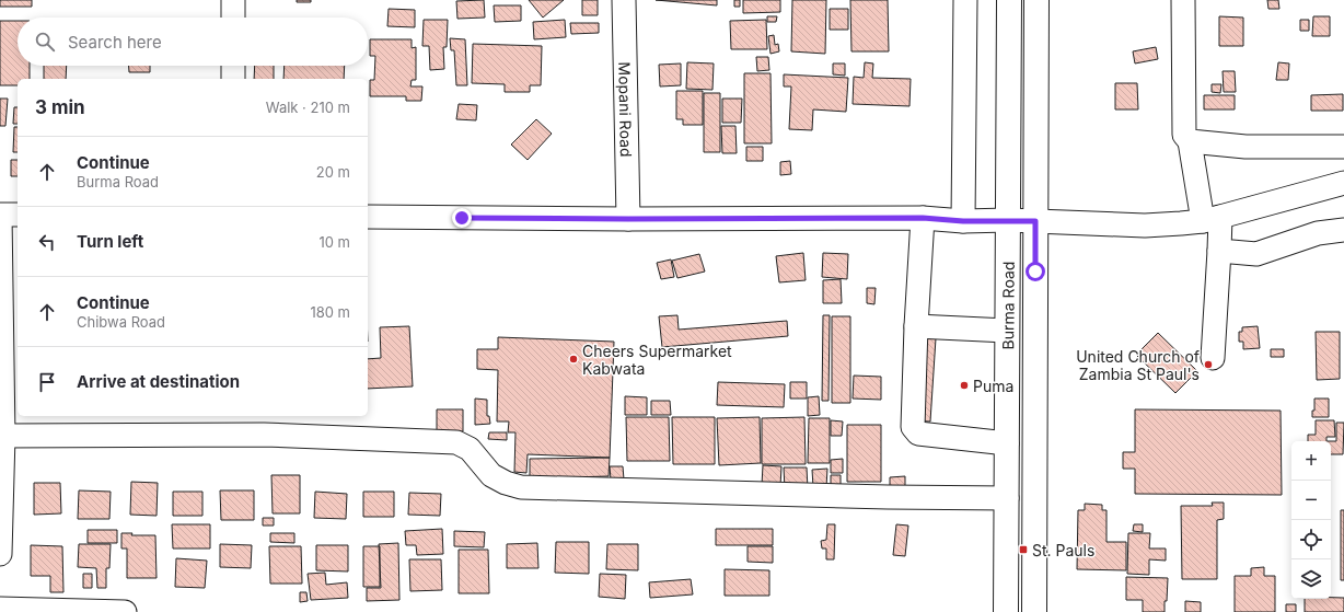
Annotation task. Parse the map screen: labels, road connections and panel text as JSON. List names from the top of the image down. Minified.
{"streets":{"main road":["Burma Road"],"street":["Mopani Road"]},"places":{"other":["Cheers Supermarket Kabwata","United Church of Zambia St Paul's","Puma"],"transit":["St. Pauls"]},"page":{"search":"Search here","heading":["3 min","Walk · 210 m"],"list":[["Continue","Burma Road","20 m"],["Turn left","10 m"],["Continue","Chibwa Road","180 m"],"Arrive at destination"],"map_buttons":["+","−"]}}
